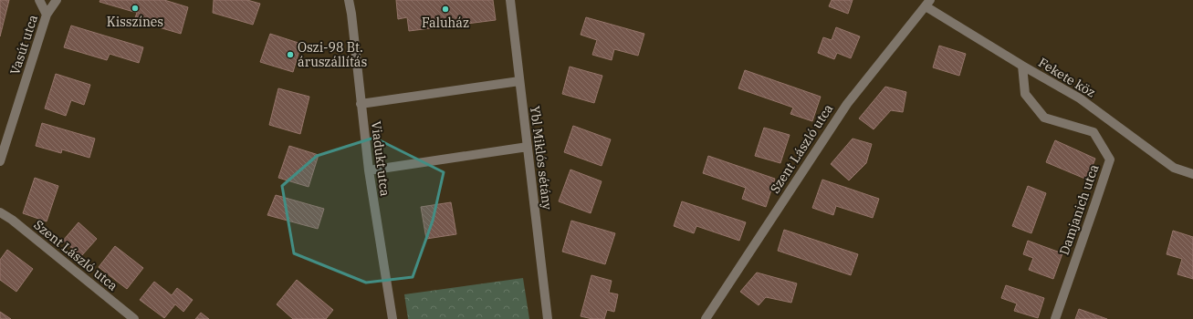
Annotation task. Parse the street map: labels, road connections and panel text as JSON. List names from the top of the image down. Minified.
{"streets":{"street":["Vasút utca","Fekete köz","Szent László utca","Ybl Miklós sétány","Viadukt utca","Damjanich utca"]},"crossings":[["Fekete köz","Szent László utca"],["Fekete köz","Damjanich utca"]],"places":["Kisszínes","Faluház","Oszi-98 Bt. áruszállítás"]}
